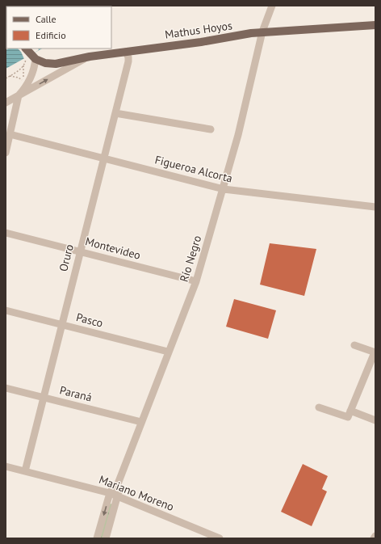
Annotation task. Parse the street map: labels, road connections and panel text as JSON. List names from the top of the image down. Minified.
{"streets":{"main road":["Mathus Hoyos"],"street":["Figueroa Alcorta","Montevideo","Oruro","Río Negro","Pasco","Paraná","Mariano Moreno"]},"crossings":[["Mathus Hoyos","Oruro"],["Mathus Hoyos","Río Negro"],["Figueroa Alcorta","Oruro"],["Figueroa Alcorta","Río Negro"],["Montevideo","Oruro"],["Montevideo","Río Negro"],["Oruro","Pasco"],["Oruro","Paraná"],["Oruro","Mariano Moreno"],["Río Negro","Pasco"],["Río Negro","Paraná"],["Río Negro","Mariano Moreno"]],"legend":["Calle","Edificio"]}
